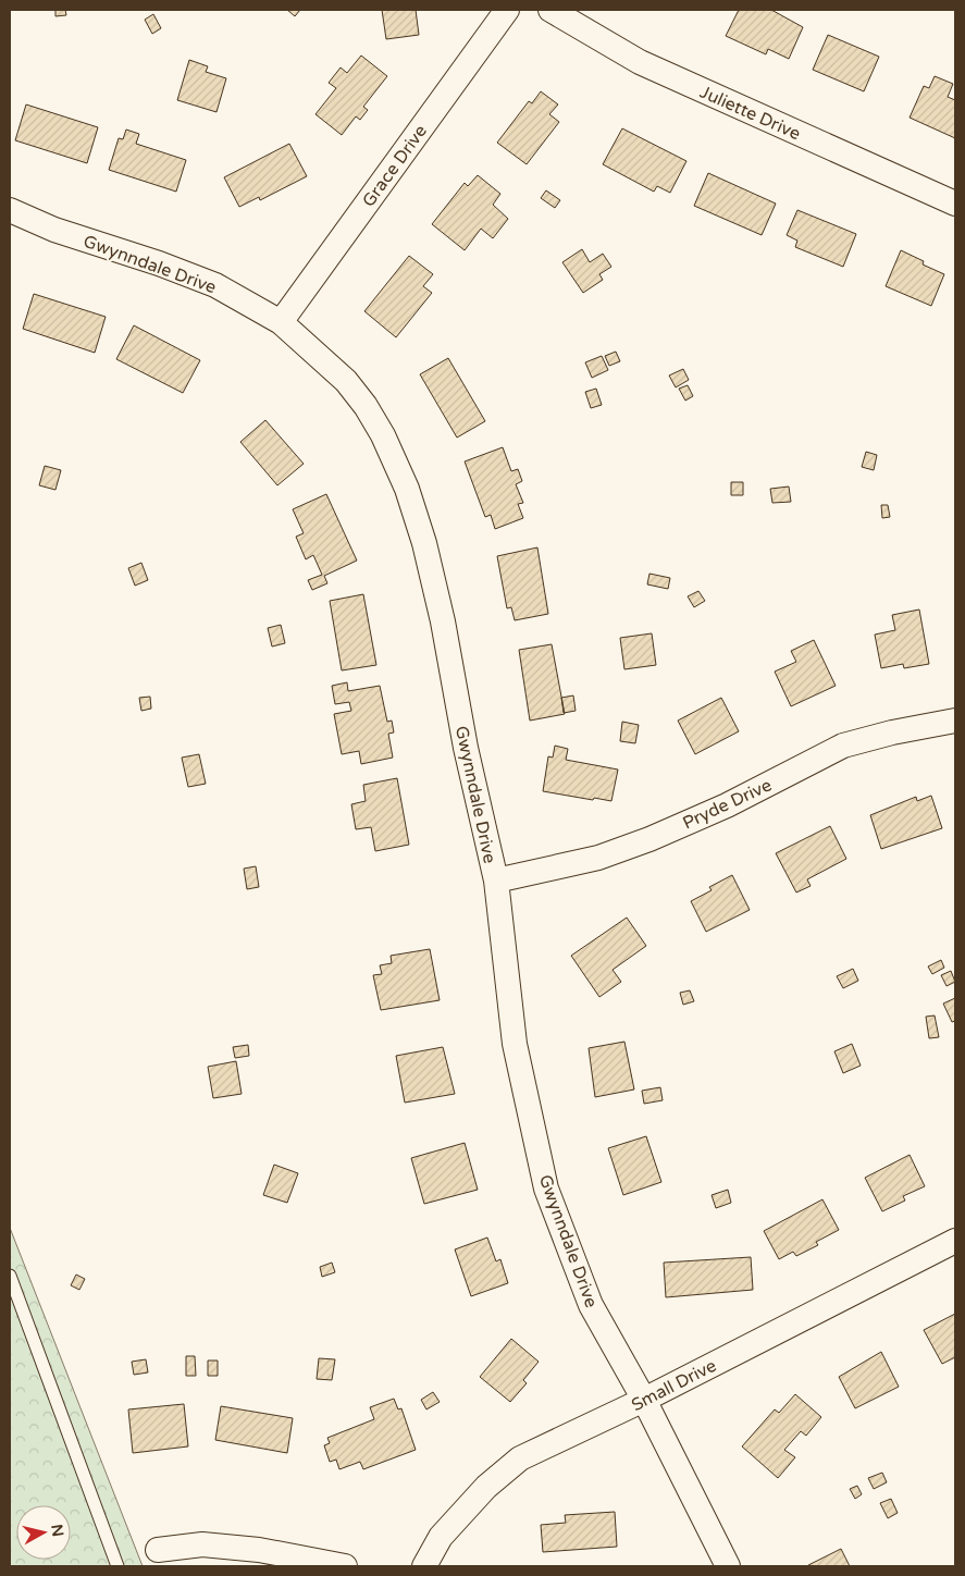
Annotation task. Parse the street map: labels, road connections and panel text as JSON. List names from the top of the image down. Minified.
{"streets":{"street":["Juliette Drive","Grace Drive","Gwynndale Drive","Pryde Drive","Small Drive"]},"crossings":[["Grace Drive","Gwynndale Drive"],["Gwynndale Drive","Pryde Drive"],["Gwynndale Drive","Small Drive"]],"north":"right"}
